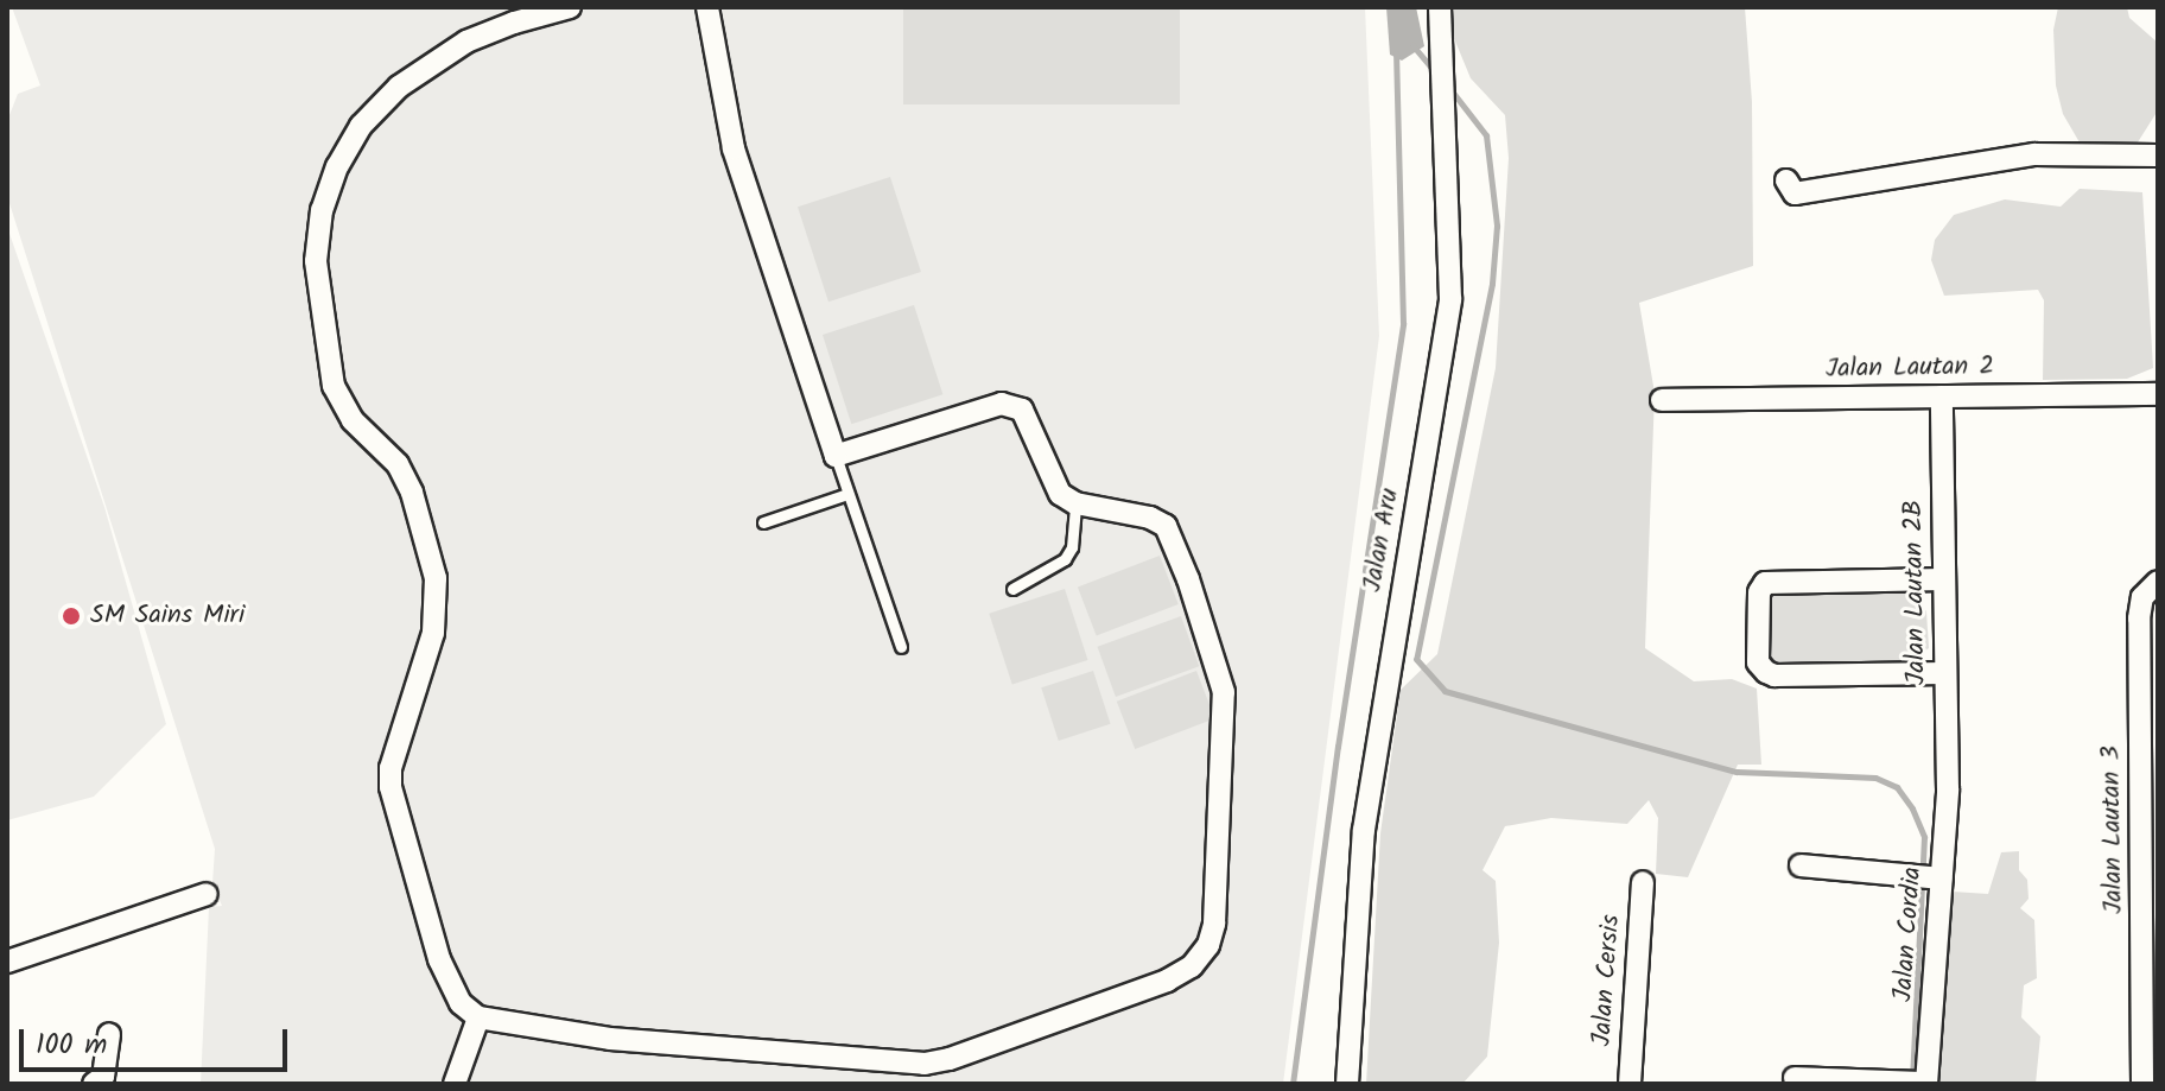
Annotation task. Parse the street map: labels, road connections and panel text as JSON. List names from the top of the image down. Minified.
{"streets":{"street":["Jalan Lautan 2","Jalan Aru","Jalan Lautan 2B","Jalan Lautan 3","Jalan Cordia","Jalan Cersis"]},"crossings":[["Jalan Lautan 2","Jalan Lautan 2B"],["Jalan Lautan 2B","Jalan Cordia"]],"places":["SM Sains Miri"],"scale_bar":"100 m"}
